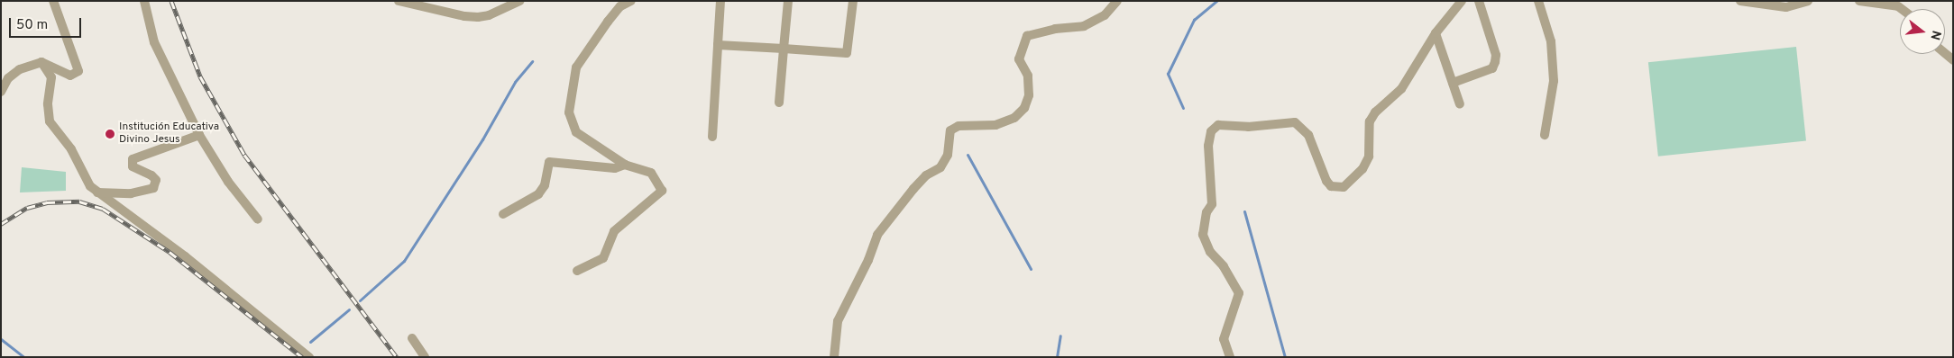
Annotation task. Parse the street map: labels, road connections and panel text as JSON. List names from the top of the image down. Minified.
{"places":["Institución Educativa Divino Jesus"],"scale_bar":"50 m","north":"right"}
